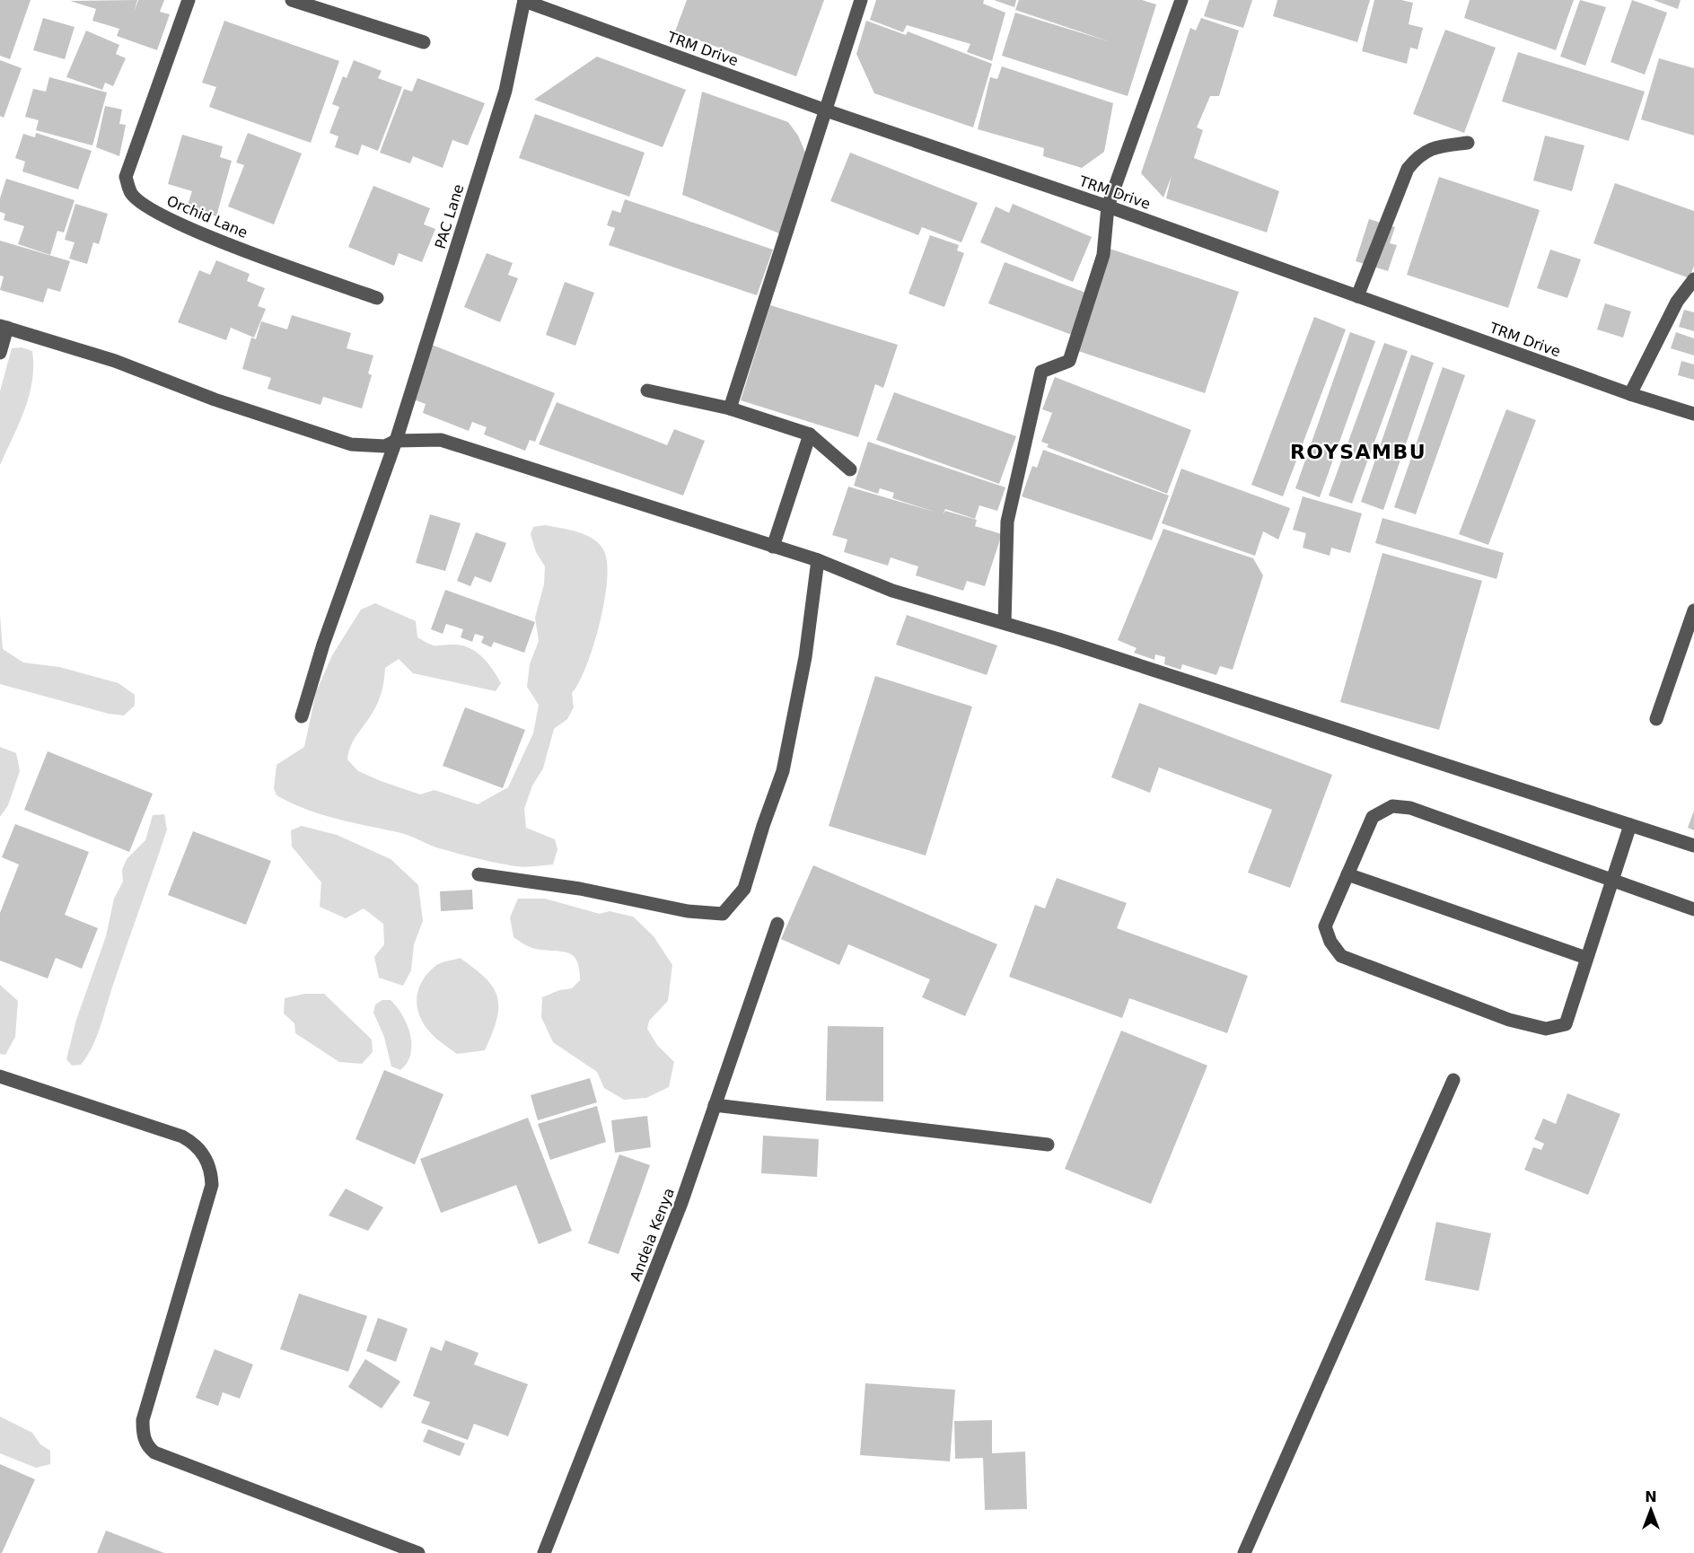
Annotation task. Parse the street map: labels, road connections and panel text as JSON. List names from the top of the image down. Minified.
{"streets":{"street":["TRM Drive","Orchid Lane","PAC Lane","Andela Kenya"]},"crossings":[["TRM Drive","PAC Lane"]],"districts":["ROYSAMBU"],"north":"top"}
